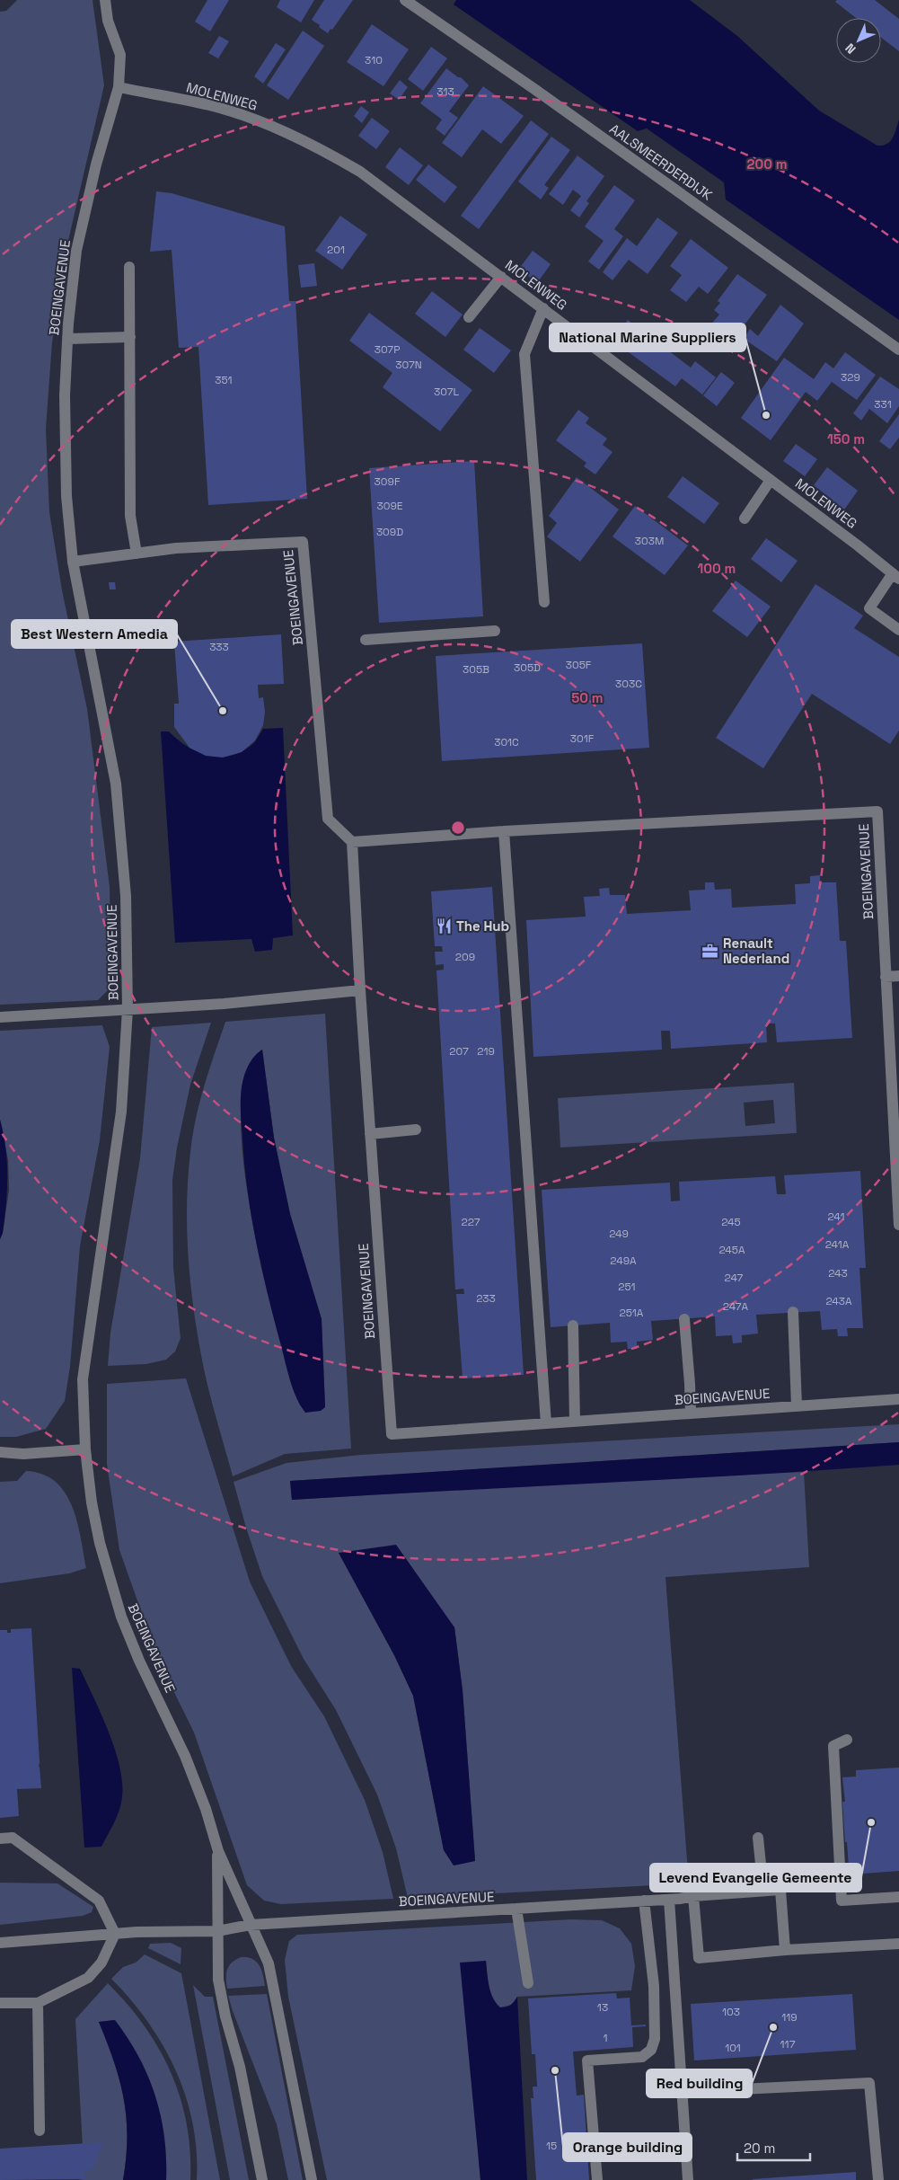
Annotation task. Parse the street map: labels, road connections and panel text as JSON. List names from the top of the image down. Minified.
{"streets":{"street":["MOLENWEG","AALSMEERDERDIJK","BOEINGAVENUE"]},"crossings":[["MOLENWEG","BOEINGAVENUE"]],"places":{"other":["National Marine Suppliers","Best Western Amedia","Levend Evangelie Gemeente","Red building","Orange building"],"restaurant":["The Hub"],"office":["Renault Nederland"]},"house_numbers":["310","313","201","307P","307N","329","351","307L","331","309F","309E","309D","303M","333","305F","305D","305B","303C","301F","301C","209","207","219","241","227","245","249","241A","245A","249A","243","247","251","233","243A","247A","251A","13","103","119","1","117","101","15"],"scale_bar":"20 m","north":"bottom left","rings":["200 m","150 m","100 m","50 m"]}
